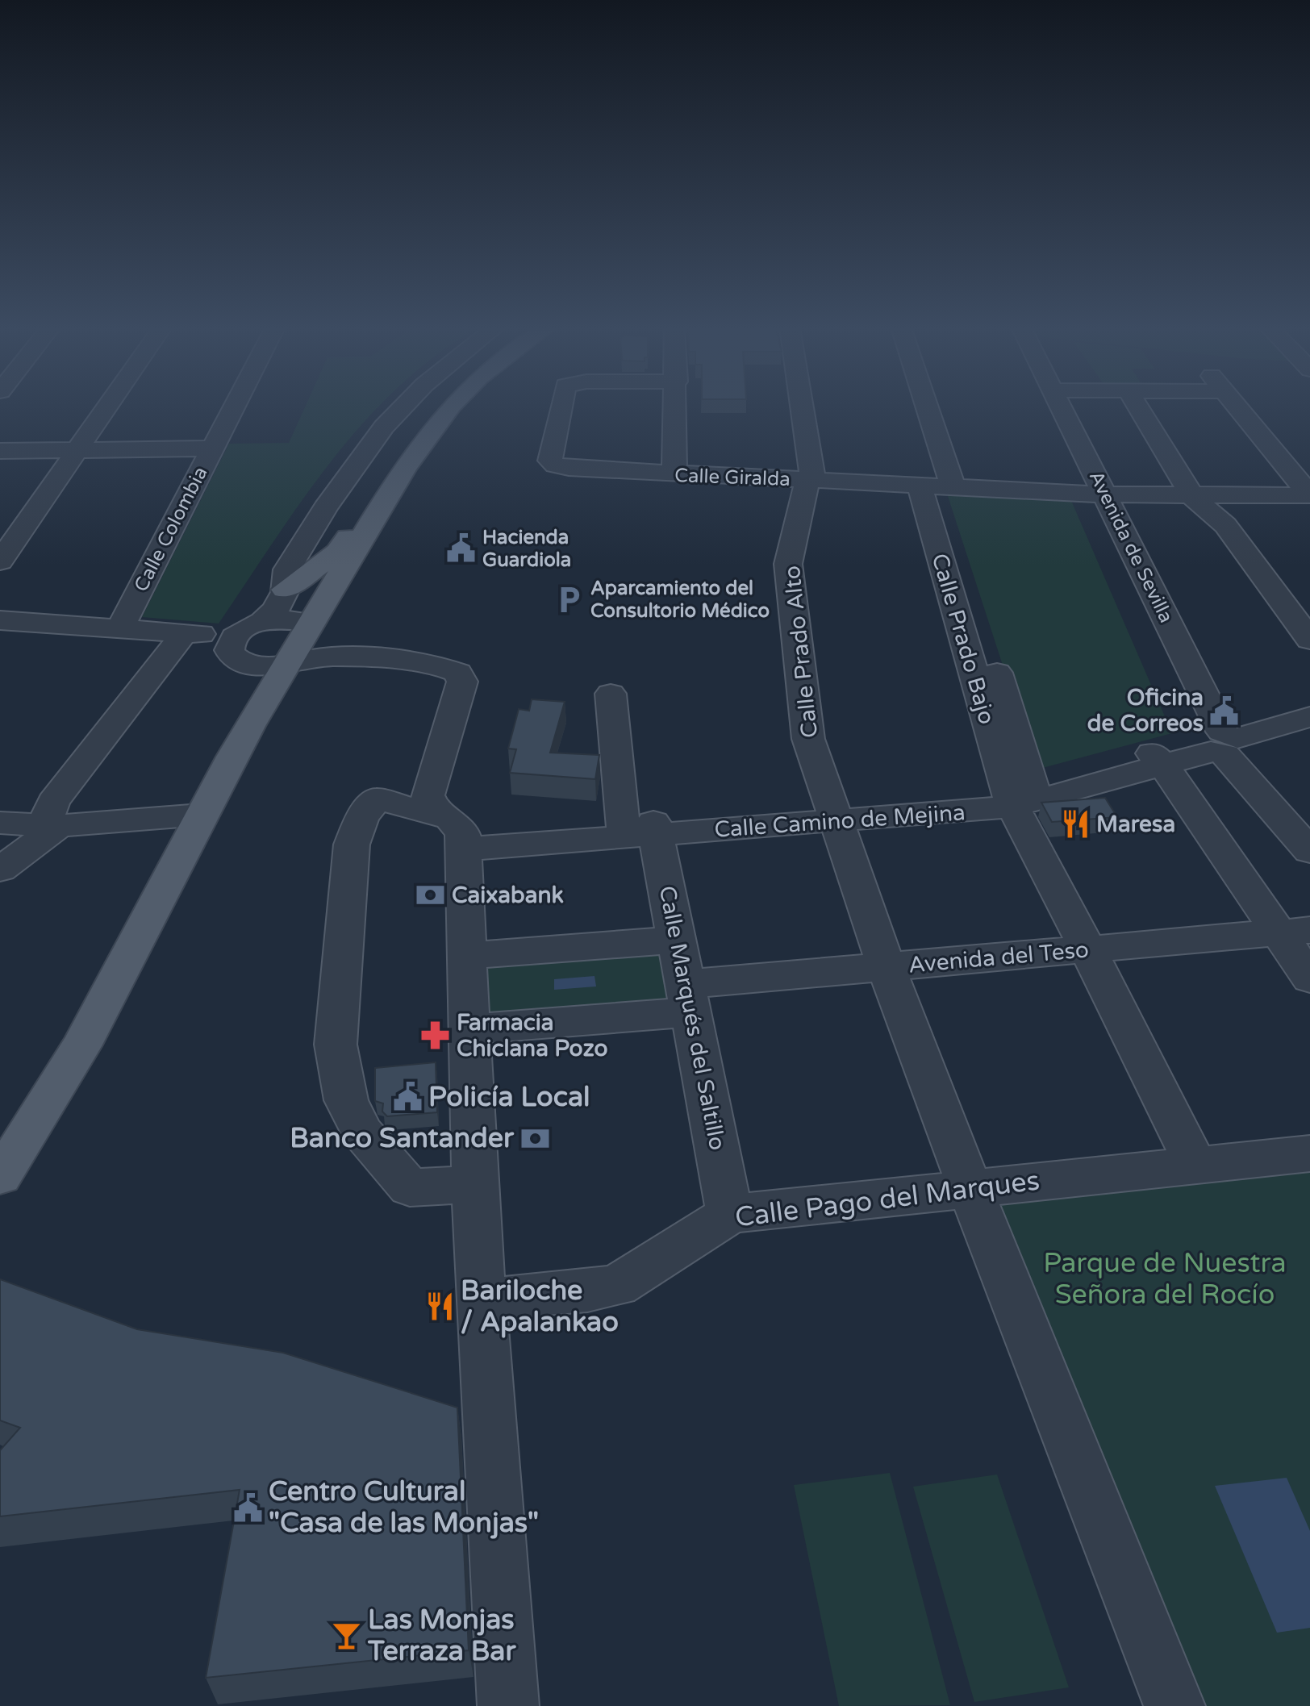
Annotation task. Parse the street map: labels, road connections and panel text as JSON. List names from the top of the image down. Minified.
{"streets":{"street":["Calle Giralda","Calle Colombia","Avenida de Sevilla","Calle Prado Bajo","Calle Prado Alto","Calle Camino de Mejina","Avenida del Teso","Calle Marqués del Saltillo","Calle Pago del Marques"]},"crossings":[["Calle Giralda","Avenida de Sevilla"],["Calle Giralda","Calle Prado Bajo"],["Calle Giralda","Calle Prado Alto"],["Avenida de Sevilla","Calle Camino de Mejina"],["Calle Prado Bajo","Calle Camino de Mejina"],["Calle Prado Bajo","Avenida del Teso"],["Calle Prado Bajo","Calle Pago del Marques"],["Calle Prado Alto","Calle Camino de Mejina"],["Calle Prado Alto","Avenida del Teso"],["Calle Prado Alto","Calle Pago del Marques"],["Calle Camino de Mejina","Calle Marqués del Saltillo"],["Avenida del Teso","Calle Marqués del Saltillo"],["Calle Marqués del Saltillo","Calle Pago del Marques"]],"parks":["Parque de Nuestra Señora del Rocío"],"places":{"public building":["Hacienda Guardiola","Oficina de Correos","Policía Local","Centro Cultural \"Casa de las Monjas\""],"parking":["Aparcamiento del Consultorio Médico"],"restaurant":["Maresa","Bariloche / Apalankao"],"bank":["Caixabank","Banco Santander"],"pharmacy":["Farmacia Chiclana Pozo"],"bar":["Las Monjas Terraza Bar"]}}
